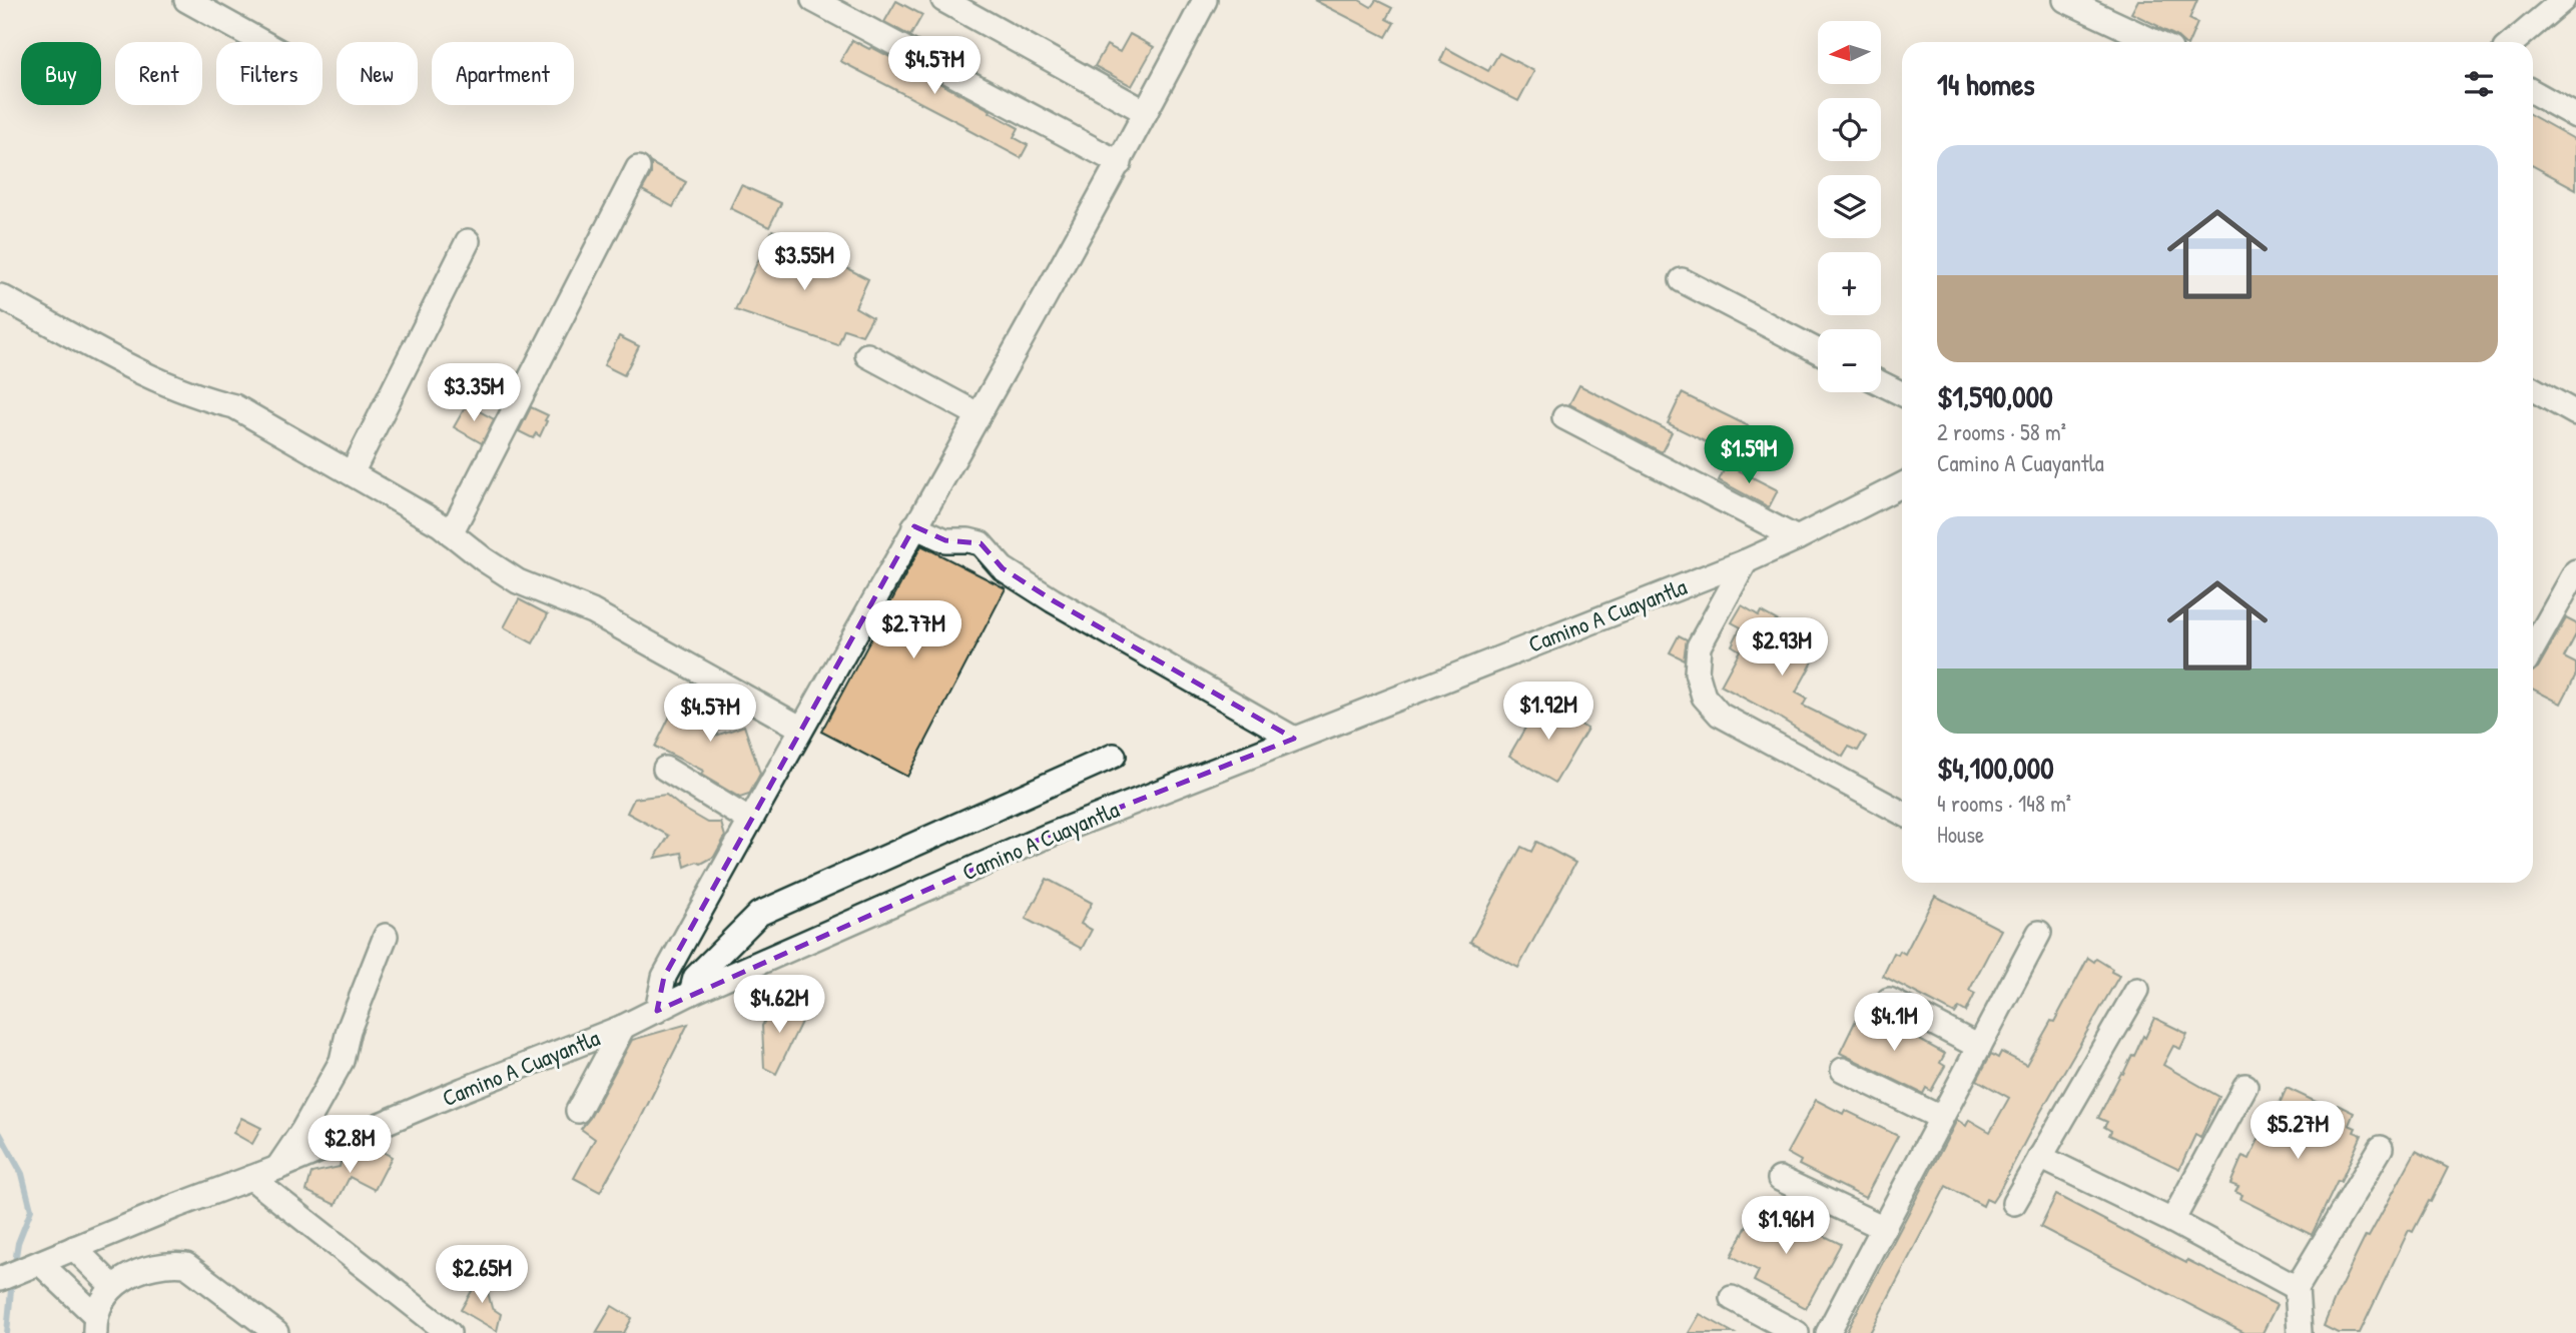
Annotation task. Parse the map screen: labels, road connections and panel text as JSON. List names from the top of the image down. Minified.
{"streets":{"street":["Camino A Cuayantla"]},"north":"left","page":{"map_buttons":["+","−"],"price":["$4.57M","$3.55M","$3.35M","$1.59M","$2.77M","$2.93M","$1.92M","$4.57M","$4.62M","$4.1M","$5.27M","$2.8M","$1.96M","$2.65M"],"chip":["Buy","Rent","Filters","New","Apartment"],"heading":"14 homes","list":[{"name":"$1,590,000","note":"2 rooms · 58 m² · Camino A Cuayantla"},{"name":"$4,100,000","note":"4 rooms · 148 m² · House"}]}}
